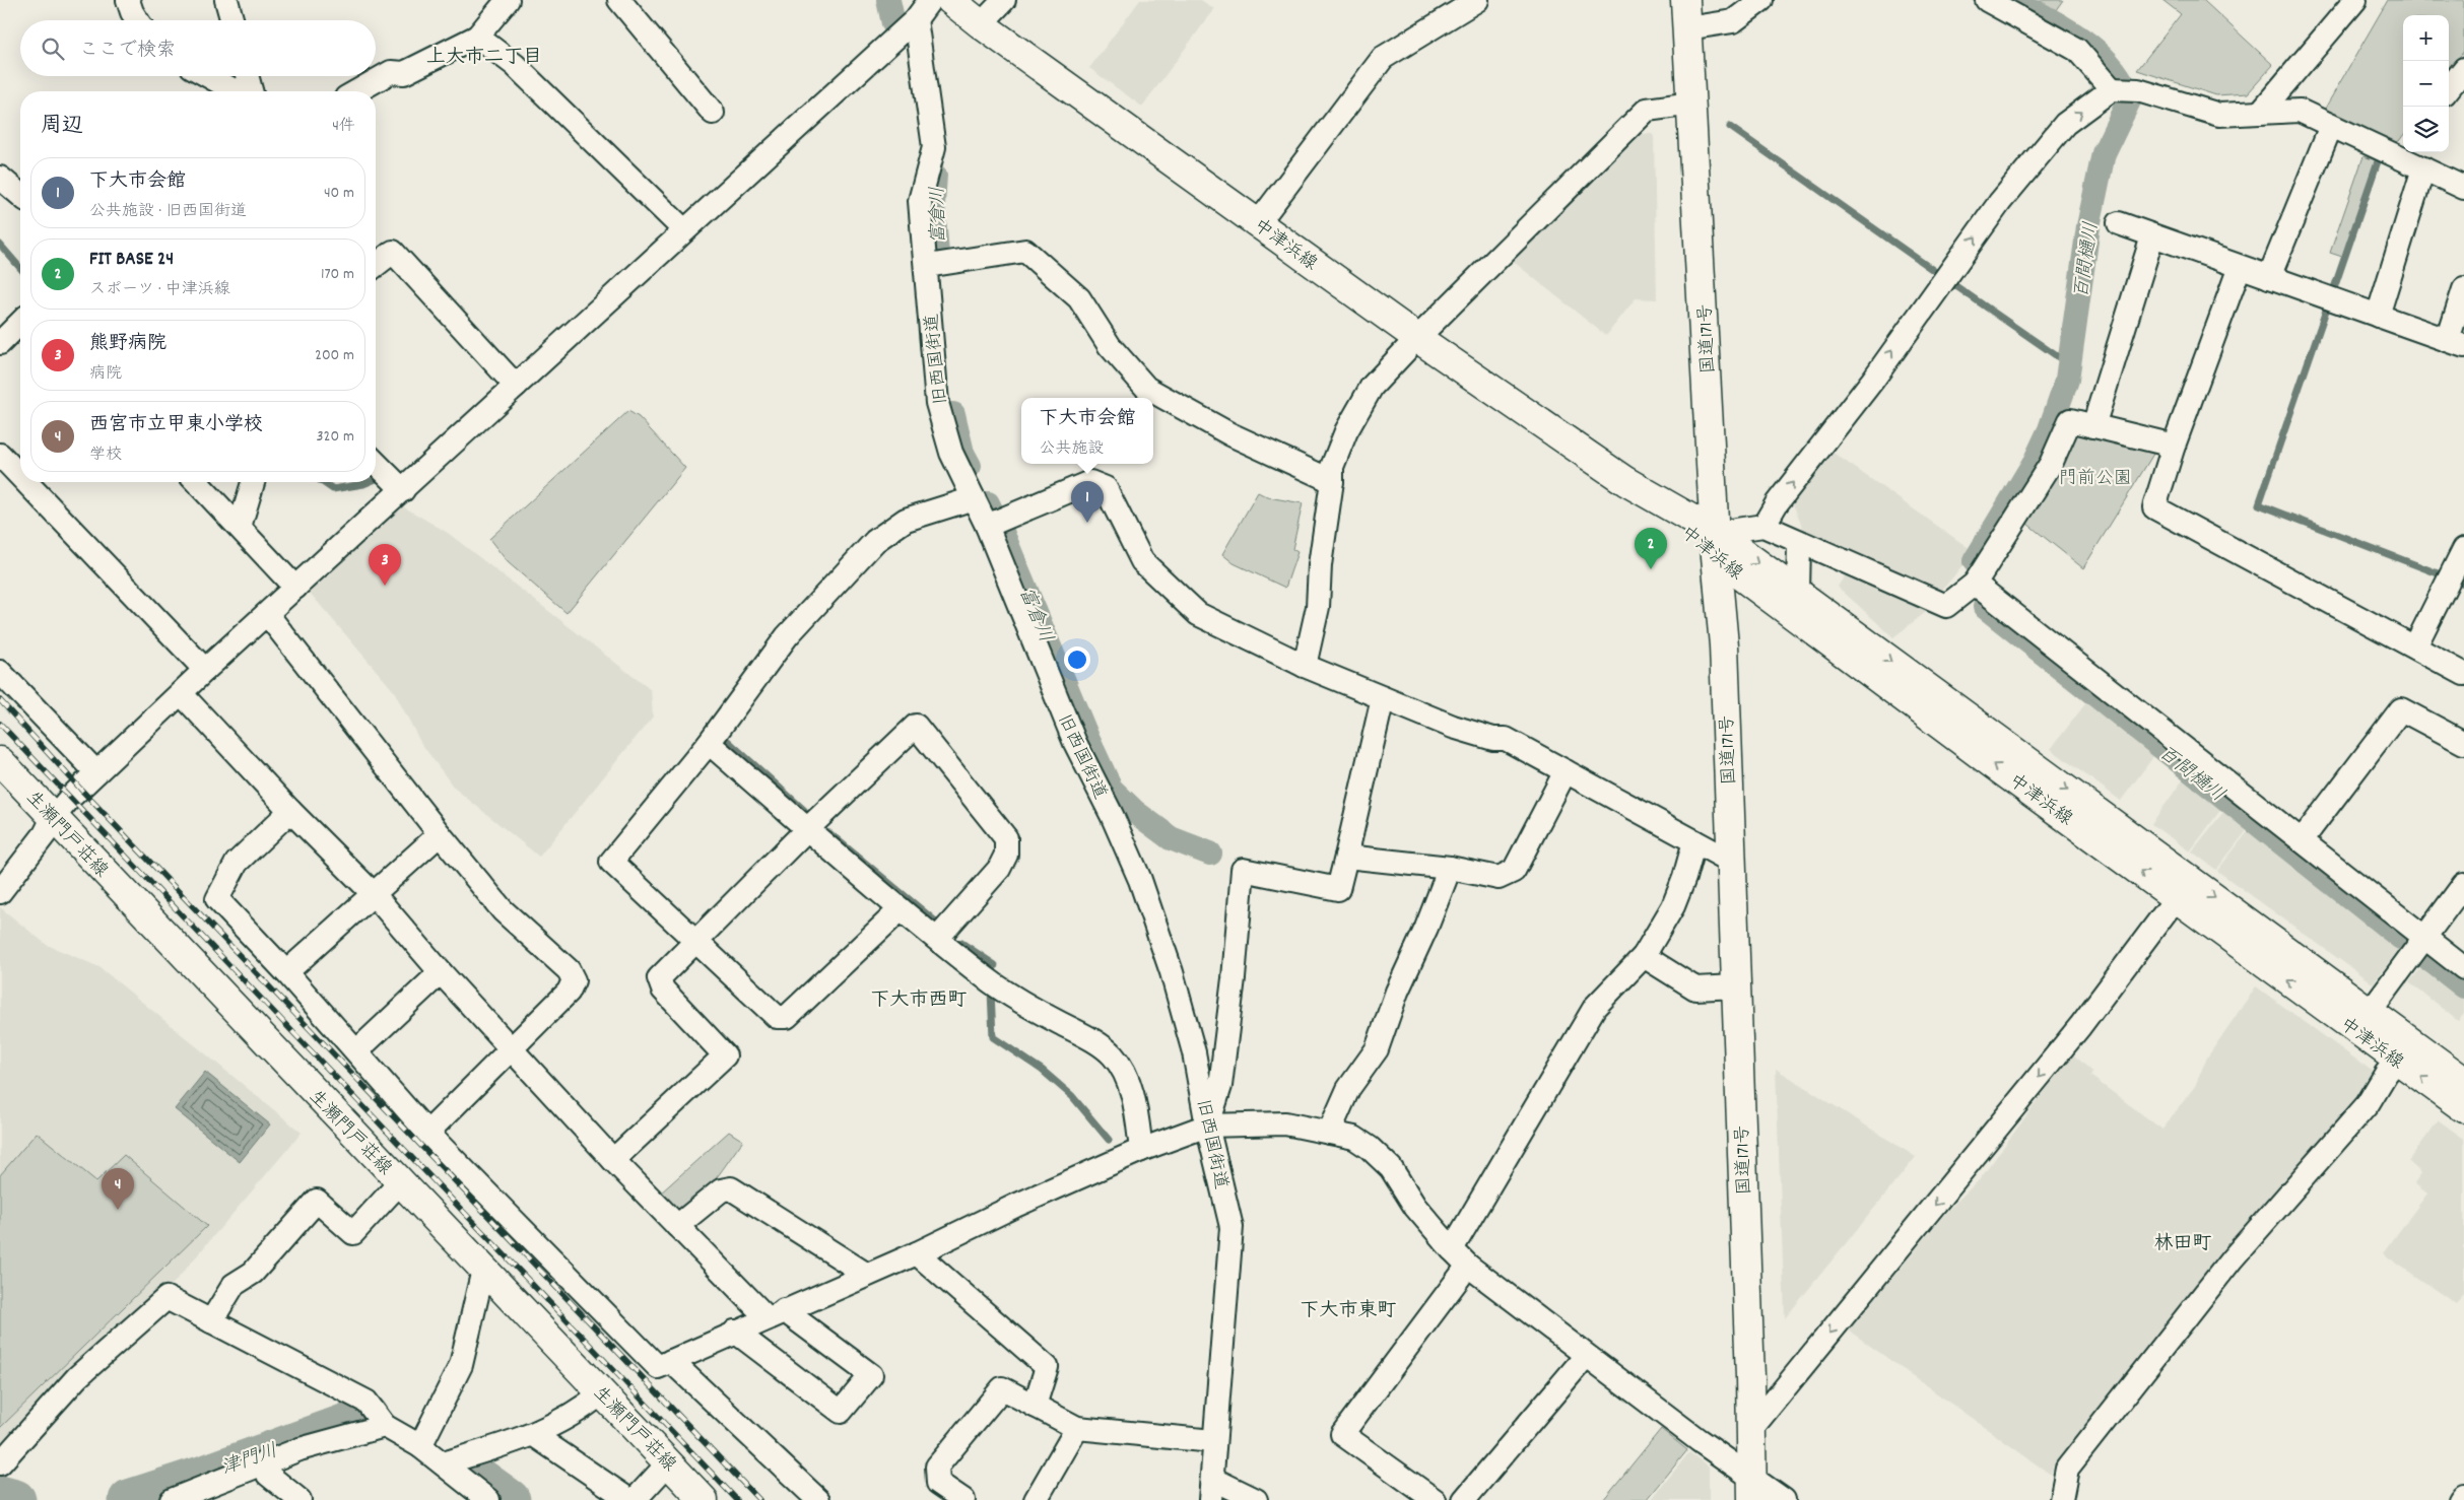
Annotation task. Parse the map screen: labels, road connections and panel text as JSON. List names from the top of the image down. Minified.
{"streets":{"main road":["中津浜線","国道171号","生瀬門戸荘線"],"street":["旧西国街道"]},"crossings":[["中津浜線","国道171号"]],"districts":["上大市二丁目","下大市西町","林田町","下大市東町"],"water":["富倉川","百間樋川","津門川"],"parks":["門前公園"],"page":{"map_buttons":["+","−"],"search":"ここで検索","heading":["周辺","4件"],"list":[{"mark":"1","name":"下大市会館","note":"公共施設 · 旧西国街道","value":"40 m"},{"mark":"2","name":"FIT BASE 24","note":"スポーツ · 中津浜線","value":"170 m"},{"mark":"3","name":"熊野病院","note":"病院","value":"200 m"},{"mark":"4","name":"西宮市立甲東小学校","note":"学校","value":"320 m"}],"popup":["下大市会館","公共施設"],"pins":["1","2","3","4"]}}
